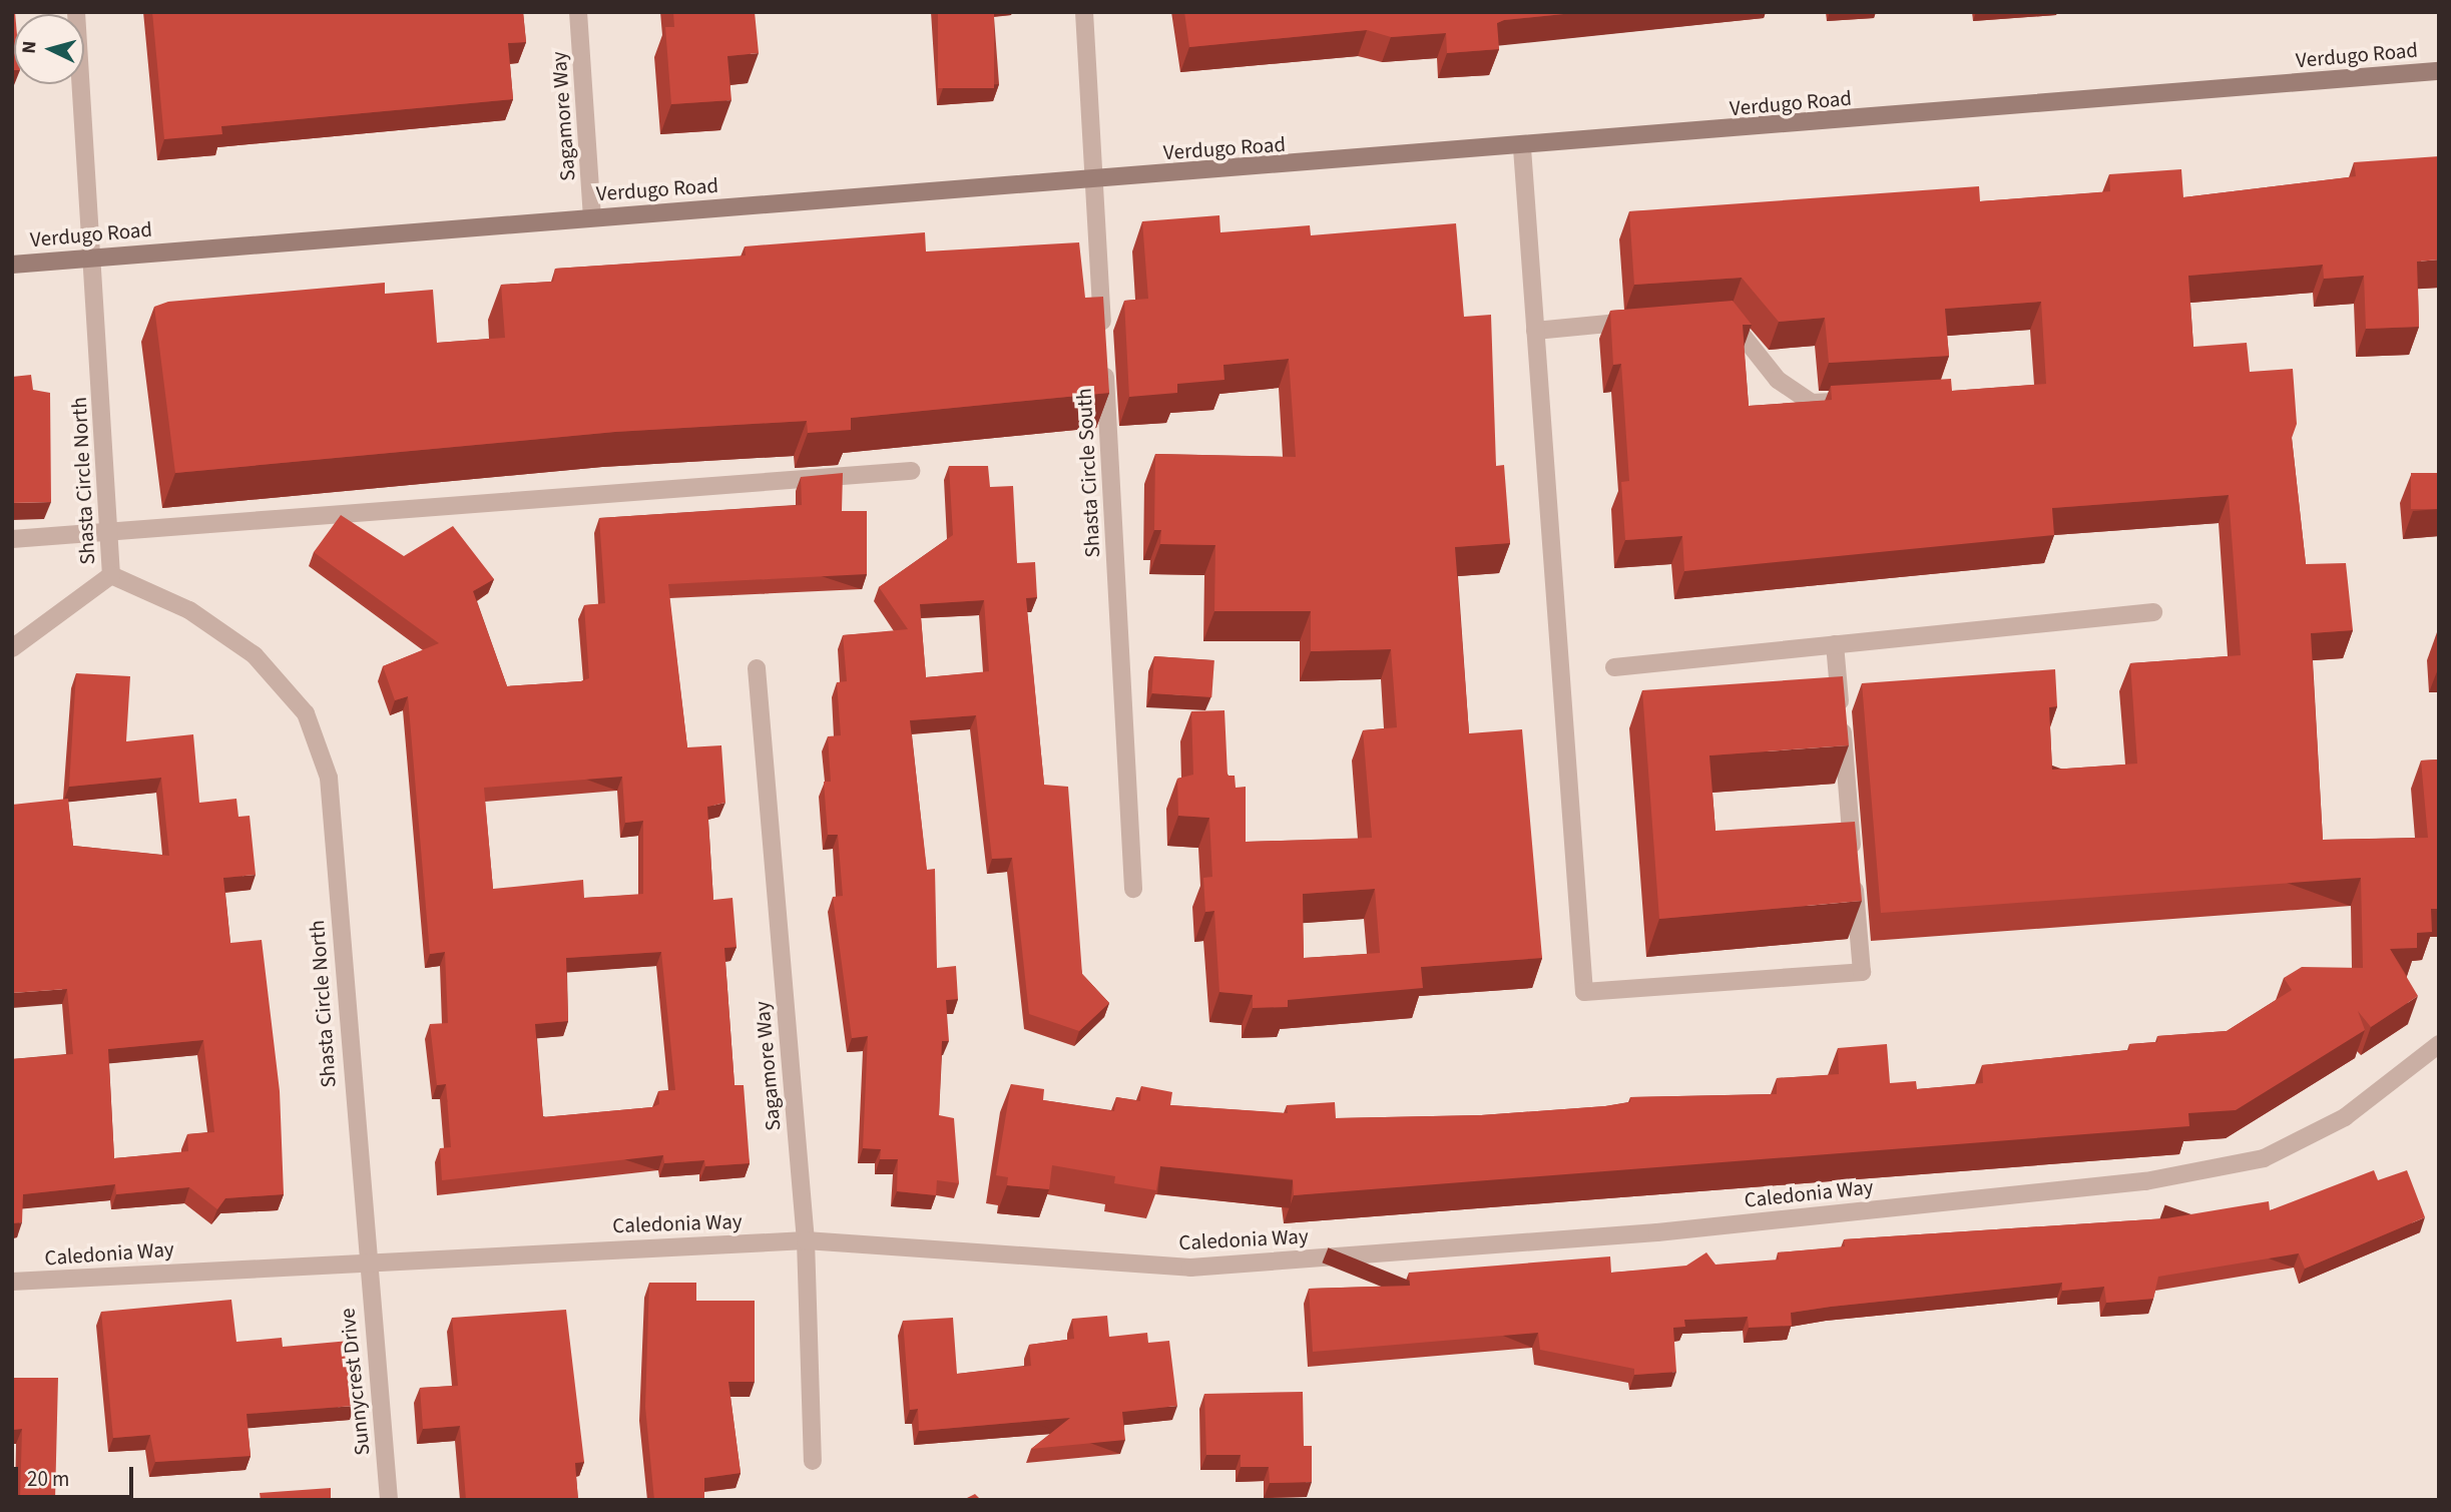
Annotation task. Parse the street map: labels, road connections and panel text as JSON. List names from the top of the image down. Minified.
{"streets":{"main road":["Verdugo Road"],"street":["Sagamore Way","Shasta Circle South","Shasta Circle North","Caledonia Way","Sunnycrest Drive"]},"crossings":[["Verdugo Road","Sagamore Way"],["Verdugo Road","Shasta Circle South"],["Verdugo Road","Shasta Circle North"],["Sagamore Way","Caledonia Way"],["Shasta Circle North","Caledonia Way"],["Shasta Circle North","Sunnycrest Drive"],["Caledonia Way","Sunnycrest Drive"]],"scale_bar":"20 m","north":"left"}
